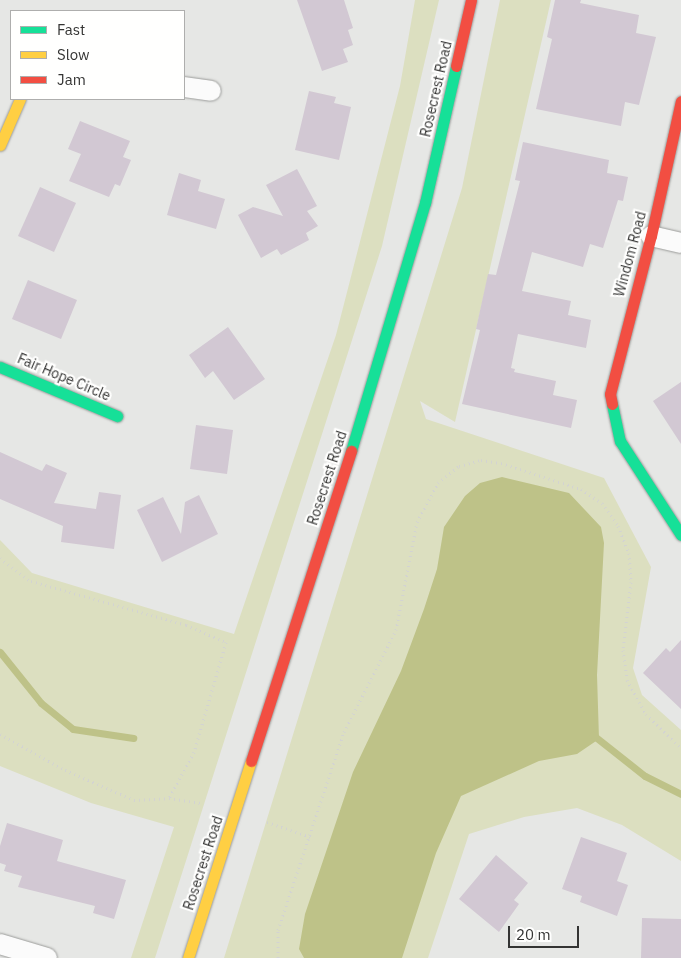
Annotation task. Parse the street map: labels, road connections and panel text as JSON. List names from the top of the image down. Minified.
{"streets":{"main road":["Rosecrest Road","Windom Road","Fair Hope Circle"]},"legend":["Fast","Slow","Jam"],"scale_bar":"20 m"}
